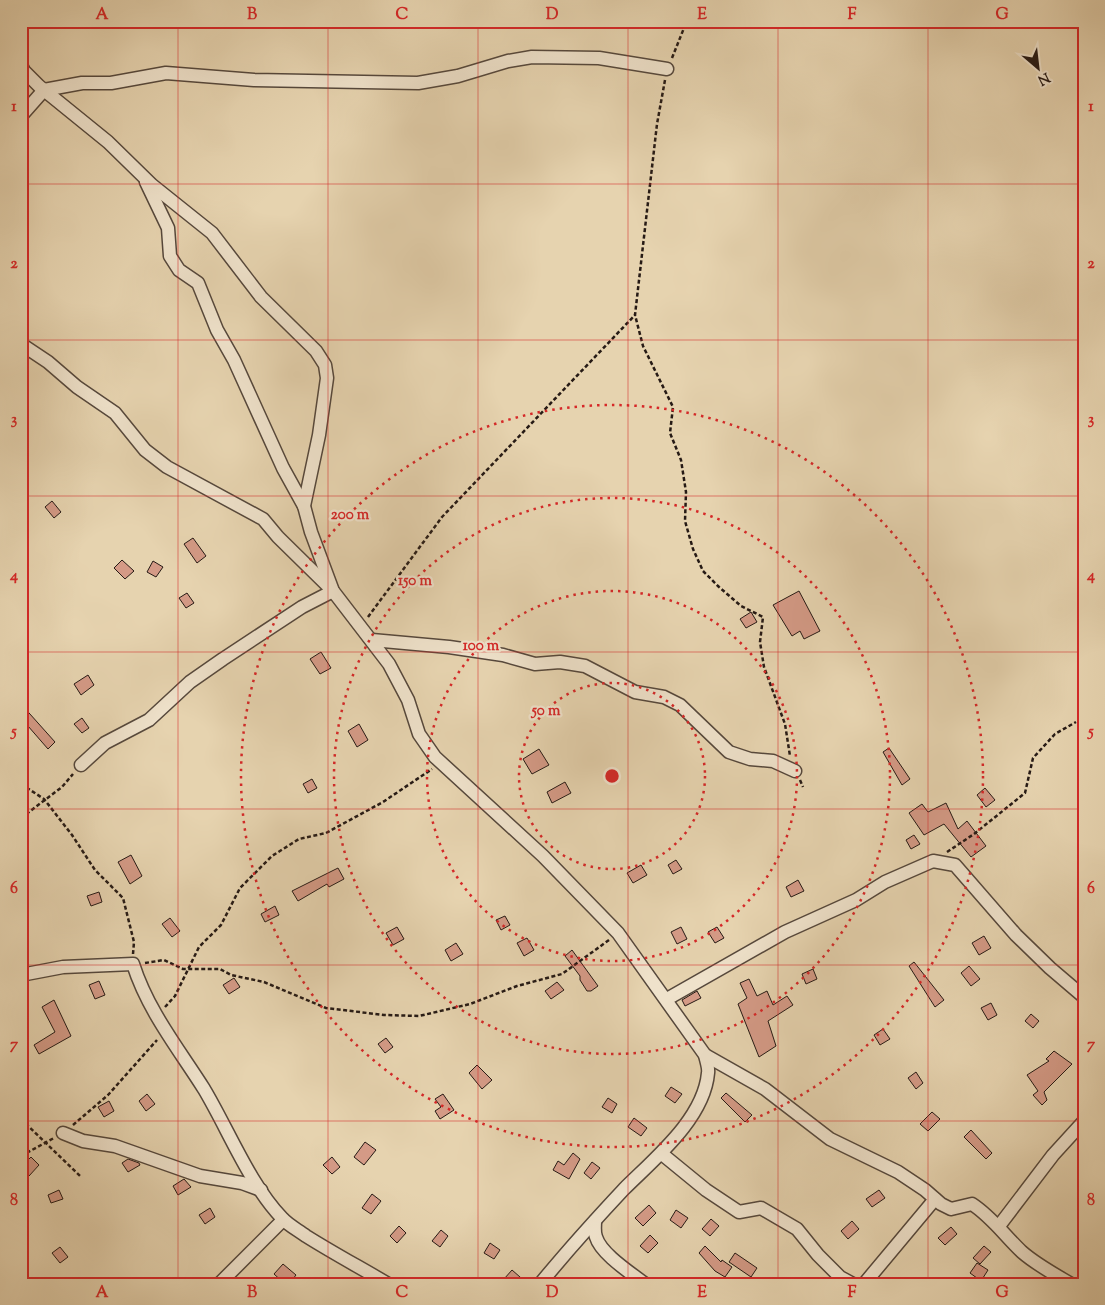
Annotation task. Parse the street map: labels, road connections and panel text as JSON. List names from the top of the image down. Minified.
{"north":"bottom right","grid":{"columns":["A","B","C","D","E","F","G"],"rows":["1","2","3","4","5","6","7","8"]},"rings":["200 m","150 m","100 m","50 m"]}
